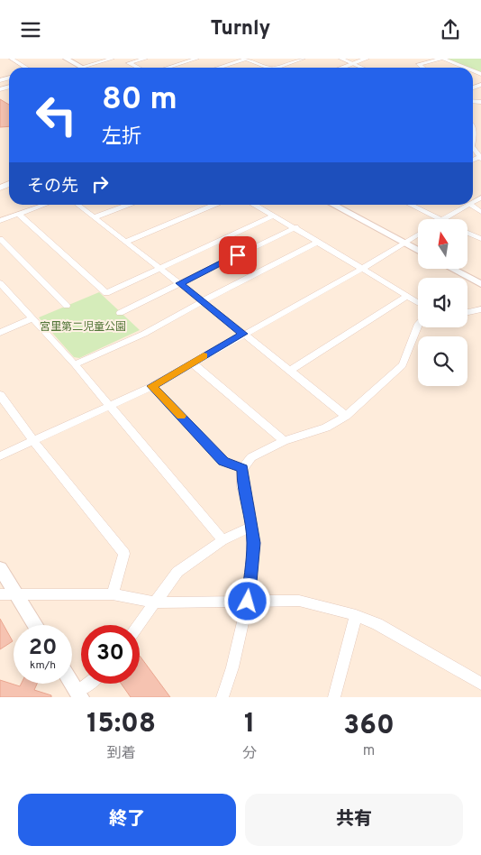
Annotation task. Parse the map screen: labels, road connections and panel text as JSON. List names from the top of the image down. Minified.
{"parks":["宮里第二児童公園"],"north":"top","page":{"header":"Turnly","turn":["80 m","左折"],"then":"その先","speed":"20 km/h","limit":"30","eta":["15:08","到着","1","分","360","m"],"buttons":["終了","共有"]}}
